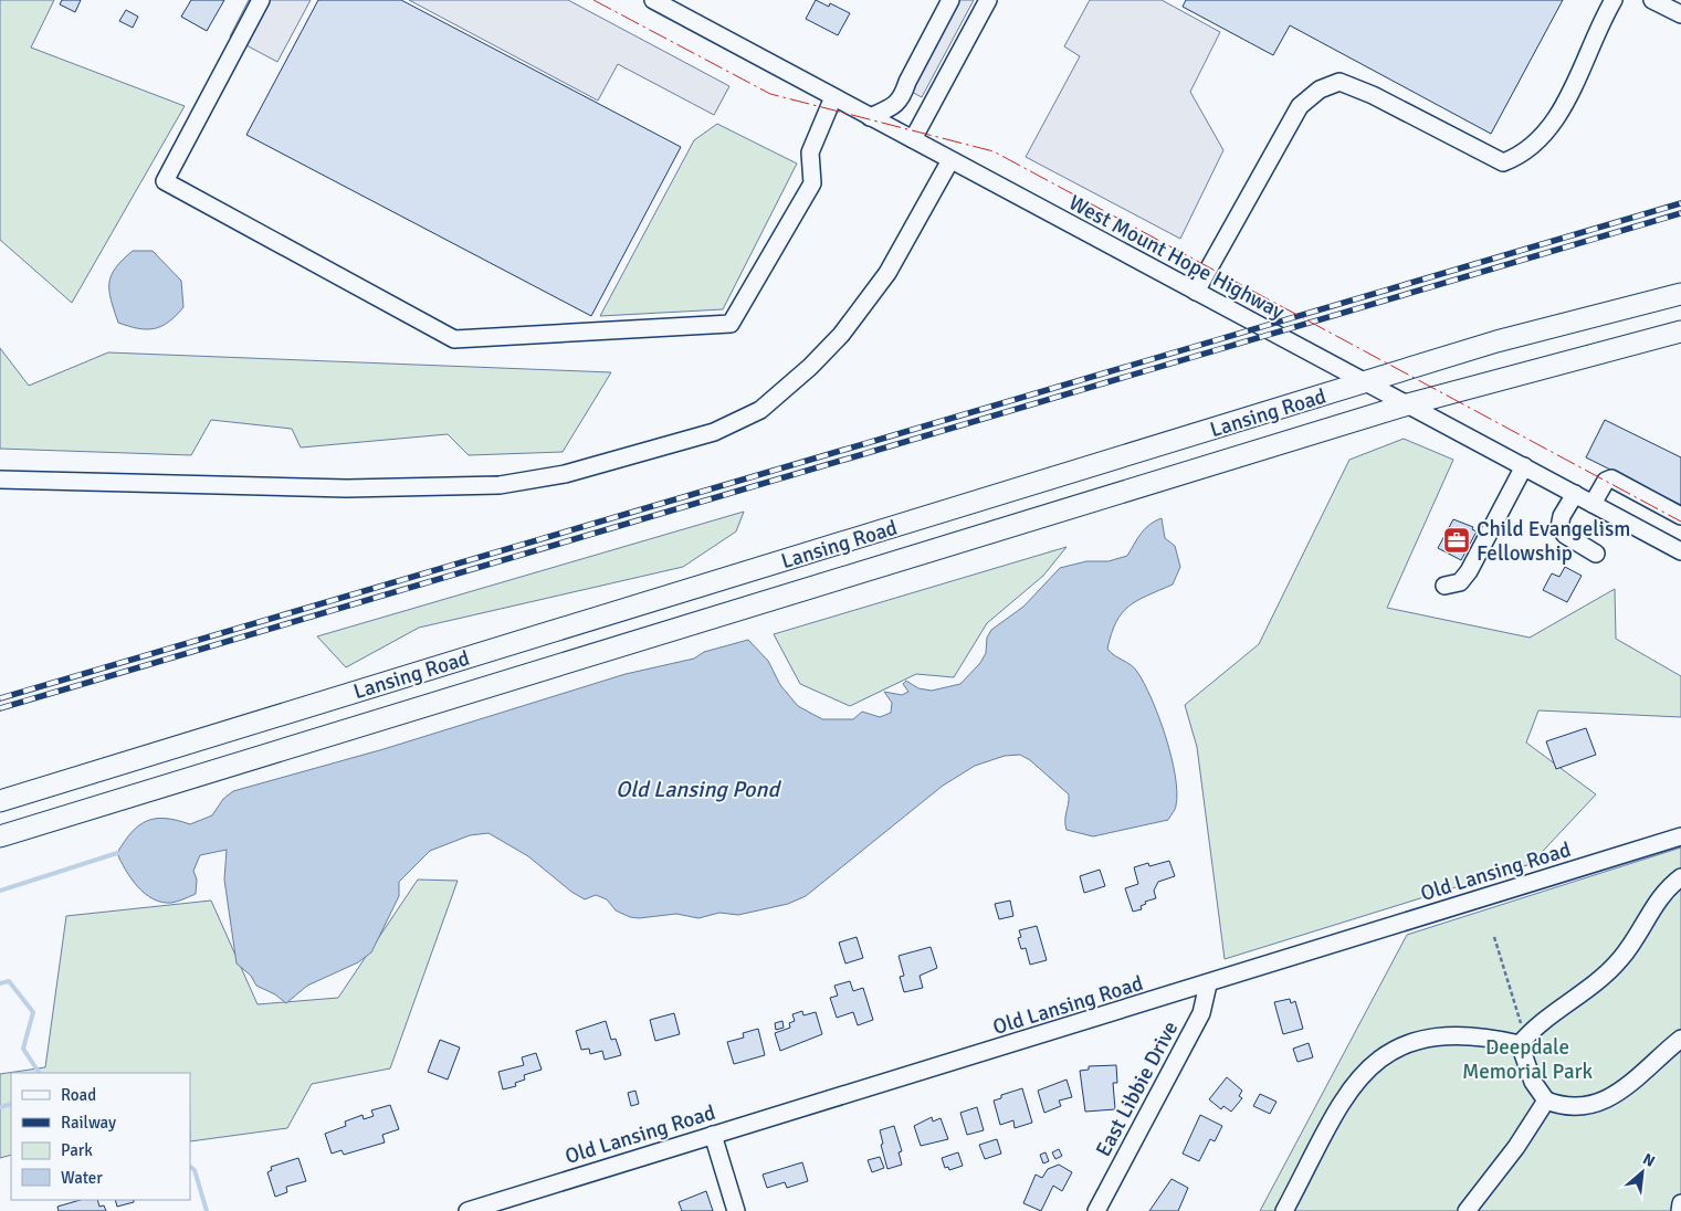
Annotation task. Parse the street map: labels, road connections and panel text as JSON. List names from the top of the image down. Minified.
{"streets":{"main road":["Lansing Road"],"street":["West Mount Hope Highway","Old Lansing Road","East Libbie Drive"]},"crossings":[["West Mount Hope Highway","Lansing Road"],["Old Lansing Road","East Libbie Drive"]],"water":["Old Lansing Pond"],"parks":["Deepdale Memorial Park"],"places":{"office":["Child Evangelism Fellowship"]},"legend":["Road","Railway","Park","Water"],"north":"top right"}
